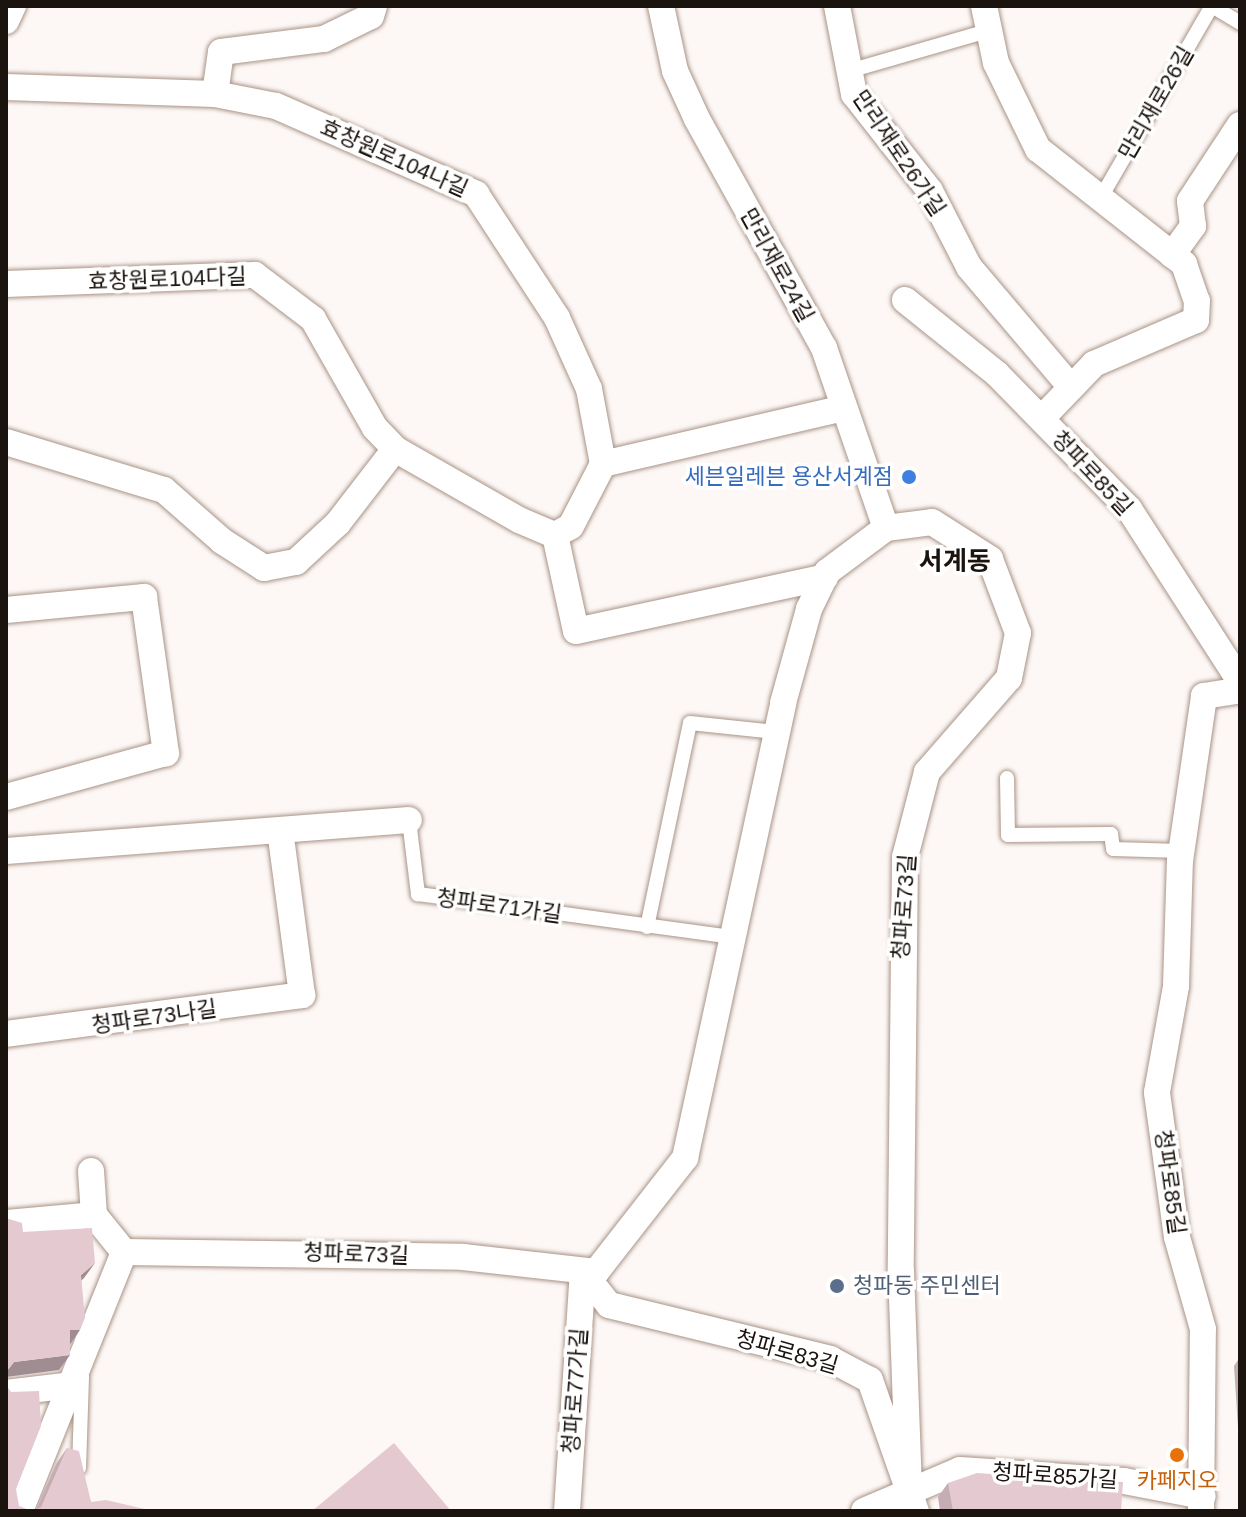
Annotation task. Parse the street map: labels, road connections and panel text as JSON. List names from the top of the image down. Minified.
{"streets":{"street":["만리재로26가길","효창원로104나길","만리재로24길","효창원로104다길","청파로85길","청파로71가길","청파로73길","청파로73나길","청파로83길","청파로77가길","청파로85가길"],"lane":["만리재로26길"]},"crossings":[["만리재로24길","청파로73길"],["청파로85길","청파로85가길"],["청파로71가길","청파로73나길"],["청파로73길","청파로83길"],["청파로73길","청파로77가길"],["청파로73길","청파로85가길"],["청파로83길","청파로77가길"],["청파로83길","청파로85가길"]],"districts":["서계동"],"places":["세븐일레븐 용산서계점","청파동 주민센터","카페지오"]}
